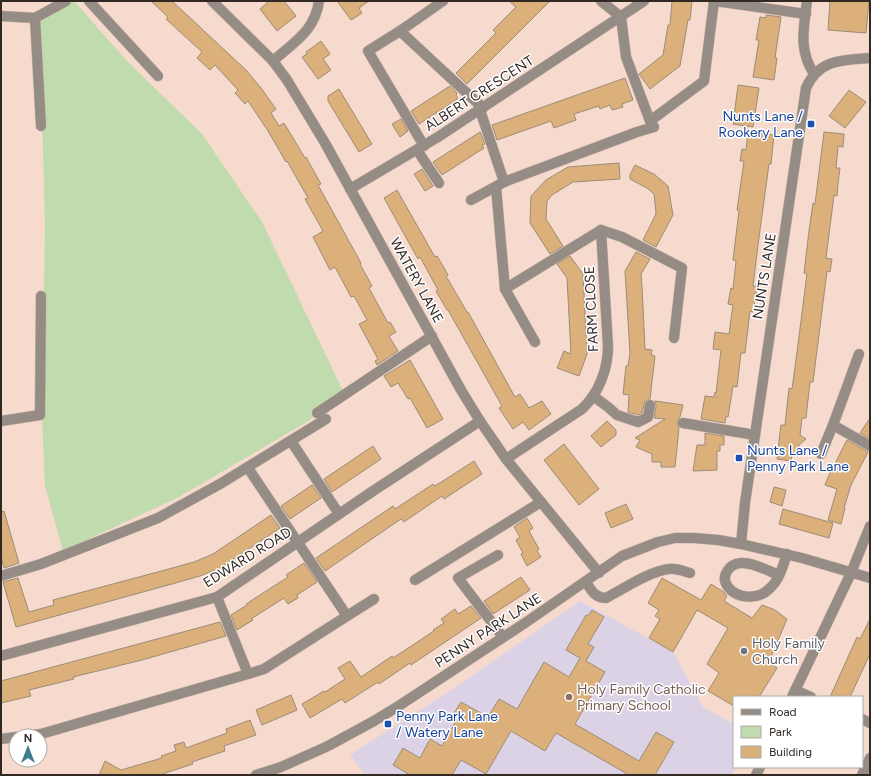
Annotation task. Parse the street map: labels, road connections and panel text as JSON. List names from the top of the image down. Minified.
{"streets":{"street":["ALBERT CRESCENT","NUNTS LANE","WATERY LANE","FARM CLOSE","EDWARD ROAD","PENNY PARK LANE"]},"crossings":[["ALBERT CRESCENT","WATERY LANE"],["NUNTS LANE","PENNY PARK LANE"],["WATERY LANE","FARM CLOSE"],["WATERY LANE","EDWARD ROAD"],["WATERY LANE","PENNY PARK LANE"]],"places":{"transit":["Nunts Lane / Rookery Lane","Nunts Lane / Penny Park Lane","Penny Park Lane / Watery Lane"],"other":["Holy Family Church","Holy Family Catholic Primary School"]},"legend":["Road","Park","Building"],"north":"top"}
